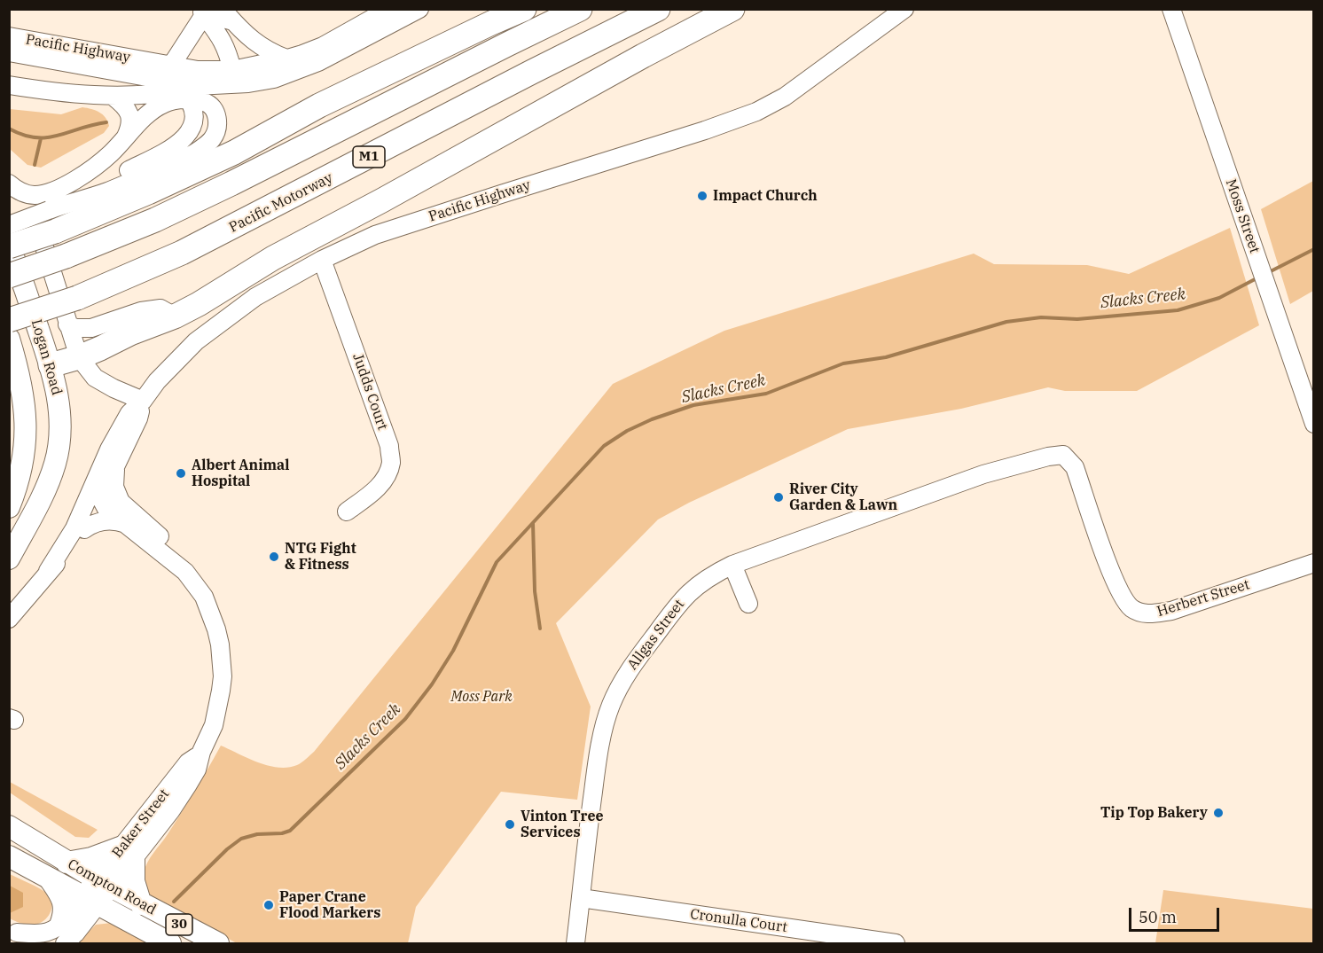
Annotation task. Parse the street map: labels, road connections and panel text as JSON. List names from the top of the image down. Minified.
{"streets":{"highway":["M1","Pacific Motorway"],"main road":["Logan Road","Compton Road","30"],"street":["Pacific Highway","Moss Street","Judds Court","Herbert Street","Allgas Street","Baker Street","Cronulla Court"]},"crossings":[["Pacific Highway","Judds Court"],["Herbert Street","Allgas Street"],["Allgas Street","Cronulla Court"],["Baker Street","Compton Road"]],"water":["Slacks Creek"],"parks":["Moss Park"],"places":["Impact Church","Albert Animal Hospital","River City Garden & Lawn","NTG Fight & Fitness","Tip Top Bakery","Vinton Tree Services","Paper Crane Flood Markers"],"scale_bar":"50 m"}
